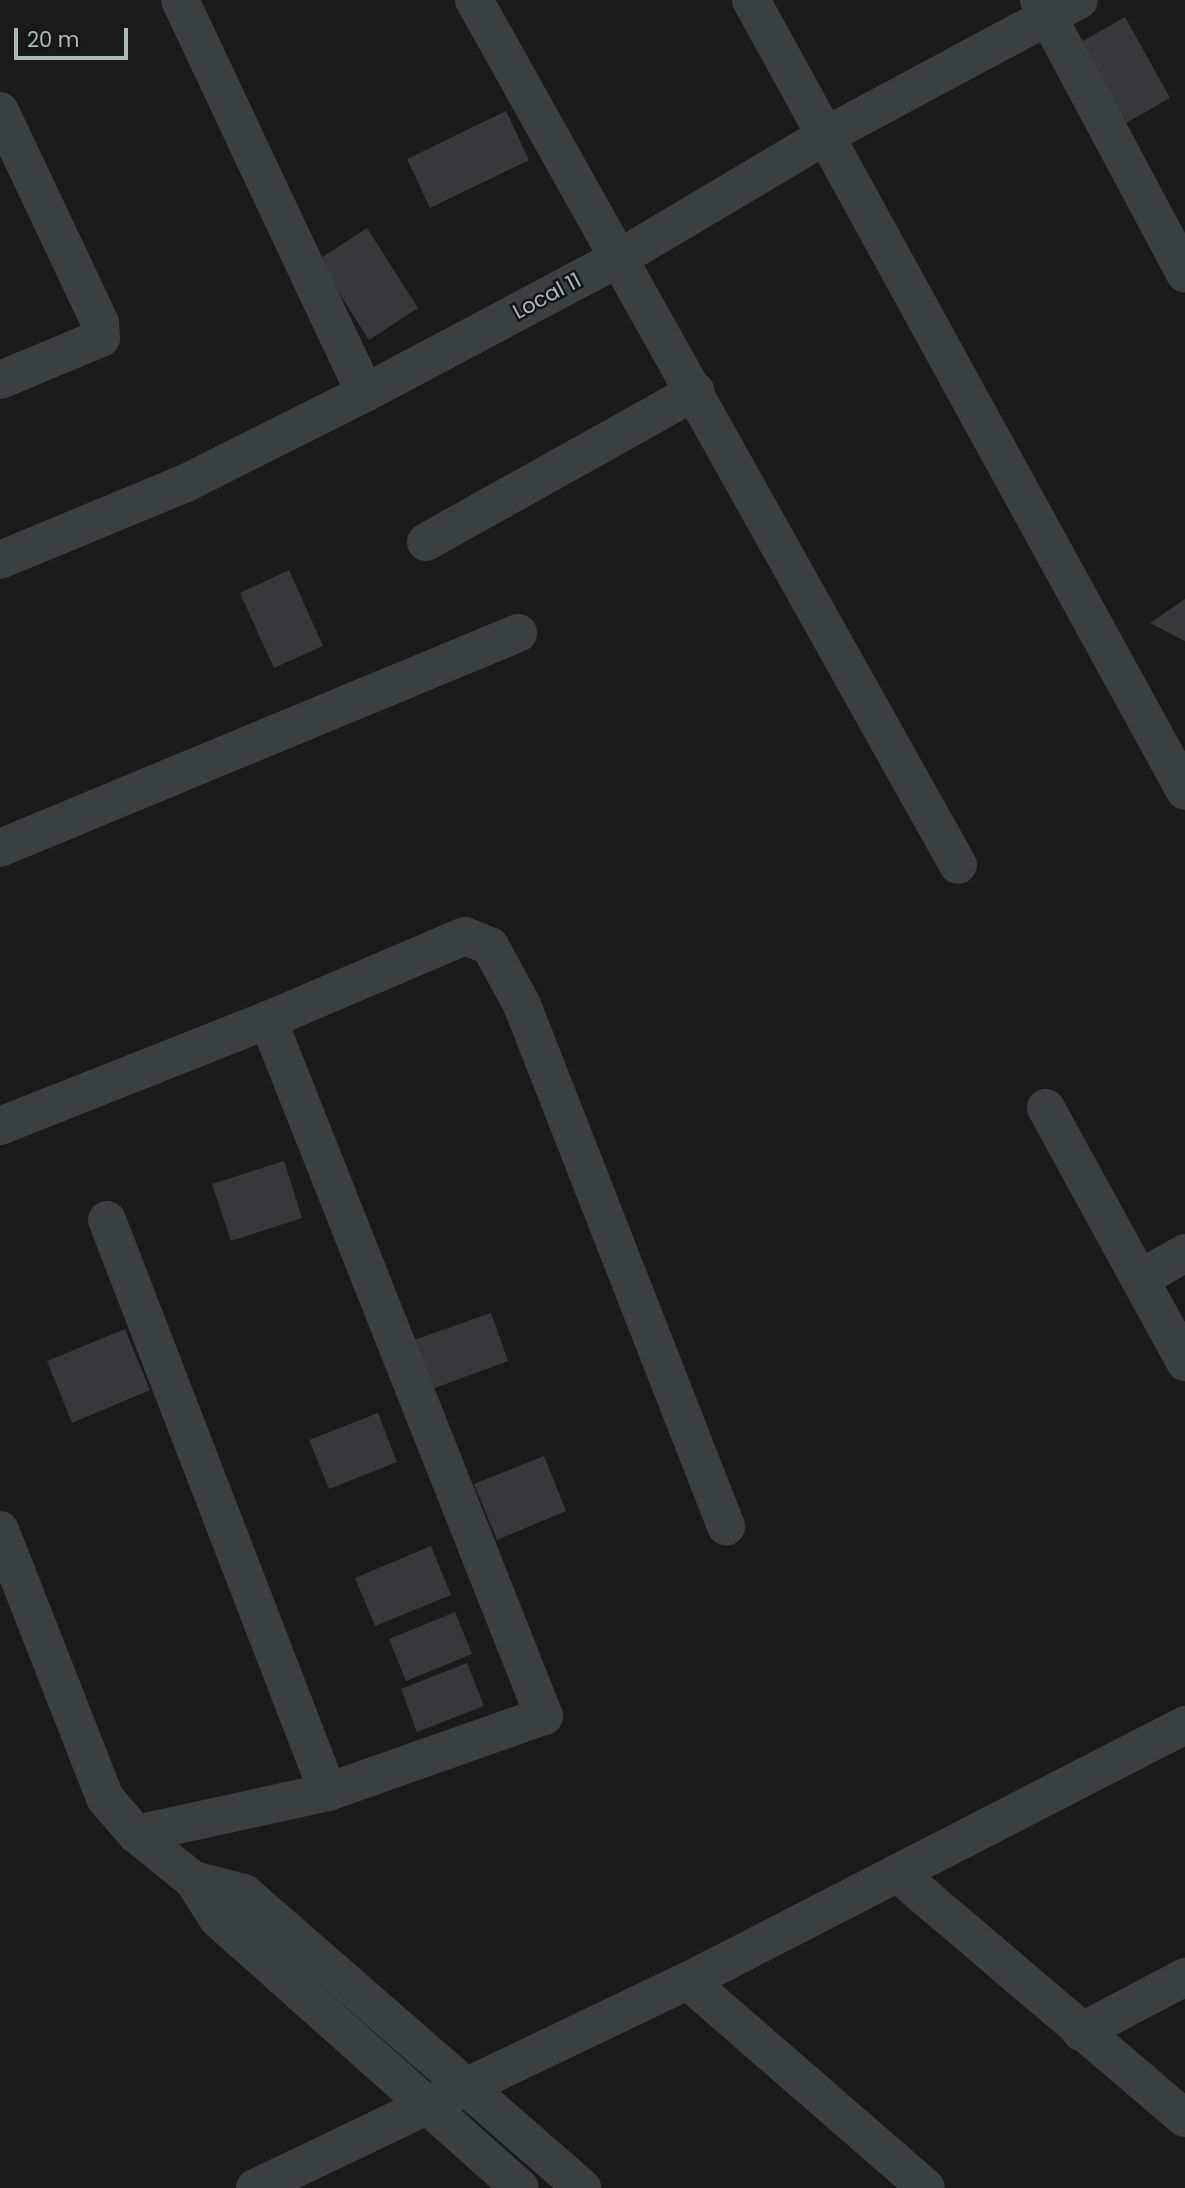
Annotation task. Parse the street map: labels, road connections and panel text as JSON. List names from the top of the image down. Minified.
{"streets":{"street":["Local 11"]},"scale_bar":"20 m"}
